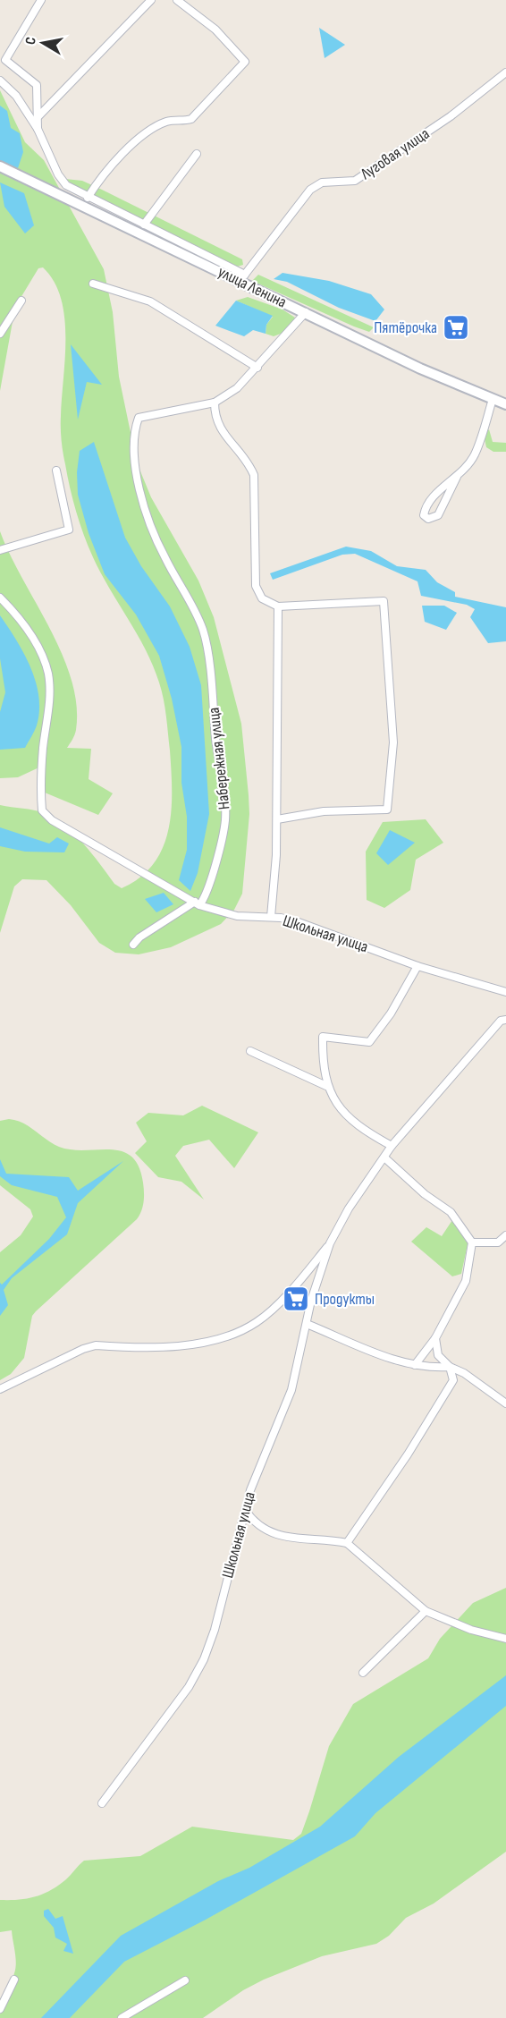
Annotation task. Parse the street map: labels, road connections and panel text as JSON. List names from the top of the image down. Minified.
{"streets":{"main road":["улица Ленина"],"street":["Луговая улица","Набережная улица","Школьная улица"]},"crossings":[["Луговая улица","улица Ленина"],["улица Ленина","Набережная улица"],["Набережная улица","Школьная улица"]],"places":{"supermarket":["Пятёрочка","Продукты"]},"north":"left"}
